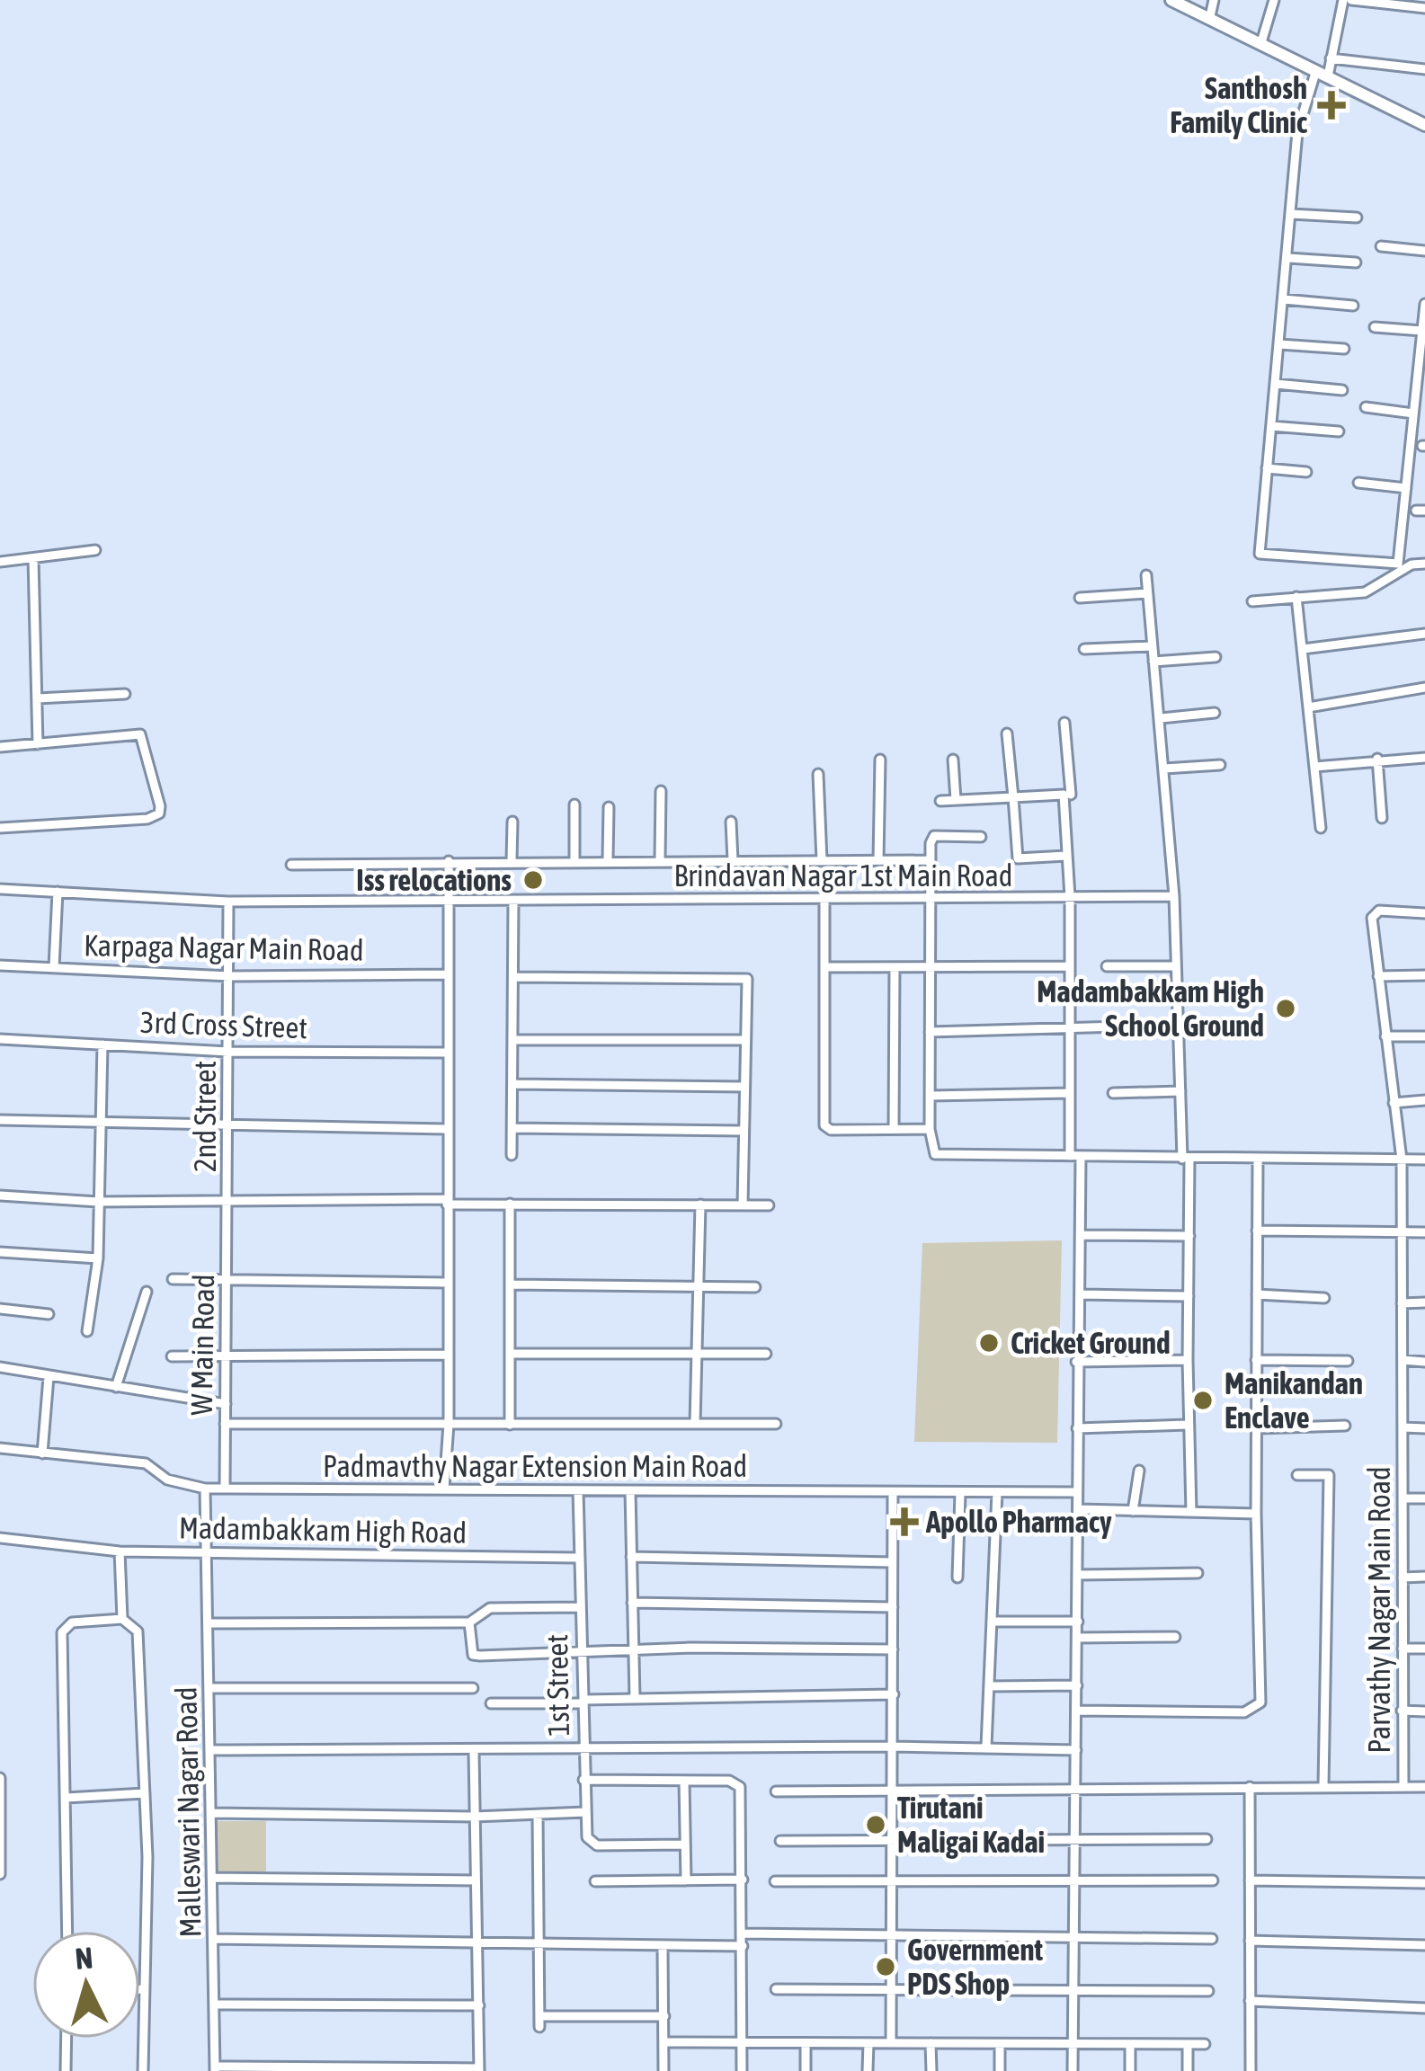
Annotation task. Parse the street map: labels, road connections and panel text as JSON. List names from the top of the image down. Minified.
{"streets":{"street":["Brindavan Nagar 1st Main Road","Karpaga Nagar Main Road","3rd Cross Street","2nd Street","W Main Road","Padmavthy Nagar Extension Main Road","Madambakkam High Road","Parvathy Nagar Main Road","1st Street","Malleswari Nagar Road"]},"crossings":[["Brindavan Nagar 1st Main Road","2nd Street"],["Karpaga Nagar Main Road","2nd Street"],["3rd Cross Street","2nd Street"],["2nd Street","W Main Road"],["W Main Road","Padmavthy Nagar Extension Main Road"],["Padmavthy Nagar Extension Main Road","Malleswari Nagar Road"],["Madambakkam High Road","1st Street"],["Madambakkam High Road","Malleswari Nagar Road"]],"places":{"health":["Santhosh Family Clinic","Apollo Pharmacy"],"other":["Iss relocations","Madambakkam High School Ground","Cricket Ground","Manikandan Enclave","Tirutani Maligai Kadai","Government PDS Shop"]},"north":"top"}
